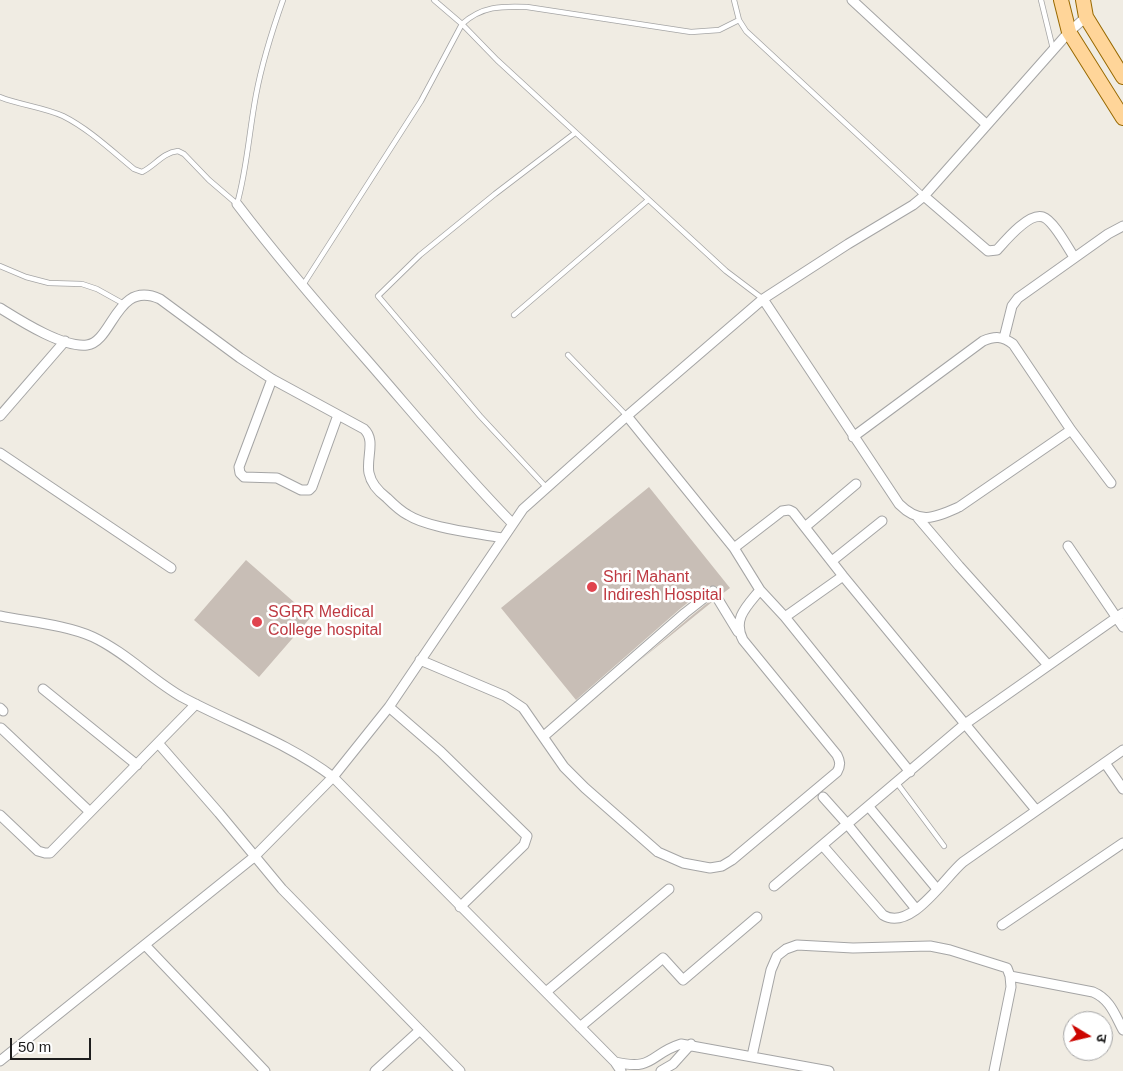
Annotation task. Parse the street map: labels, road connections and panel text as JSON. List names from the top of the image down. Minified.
{"places":["Shri Mahant Indiresh Hospital","SGRR Medical College hospital"],"scale_bar":"50 m","north":"right"}
